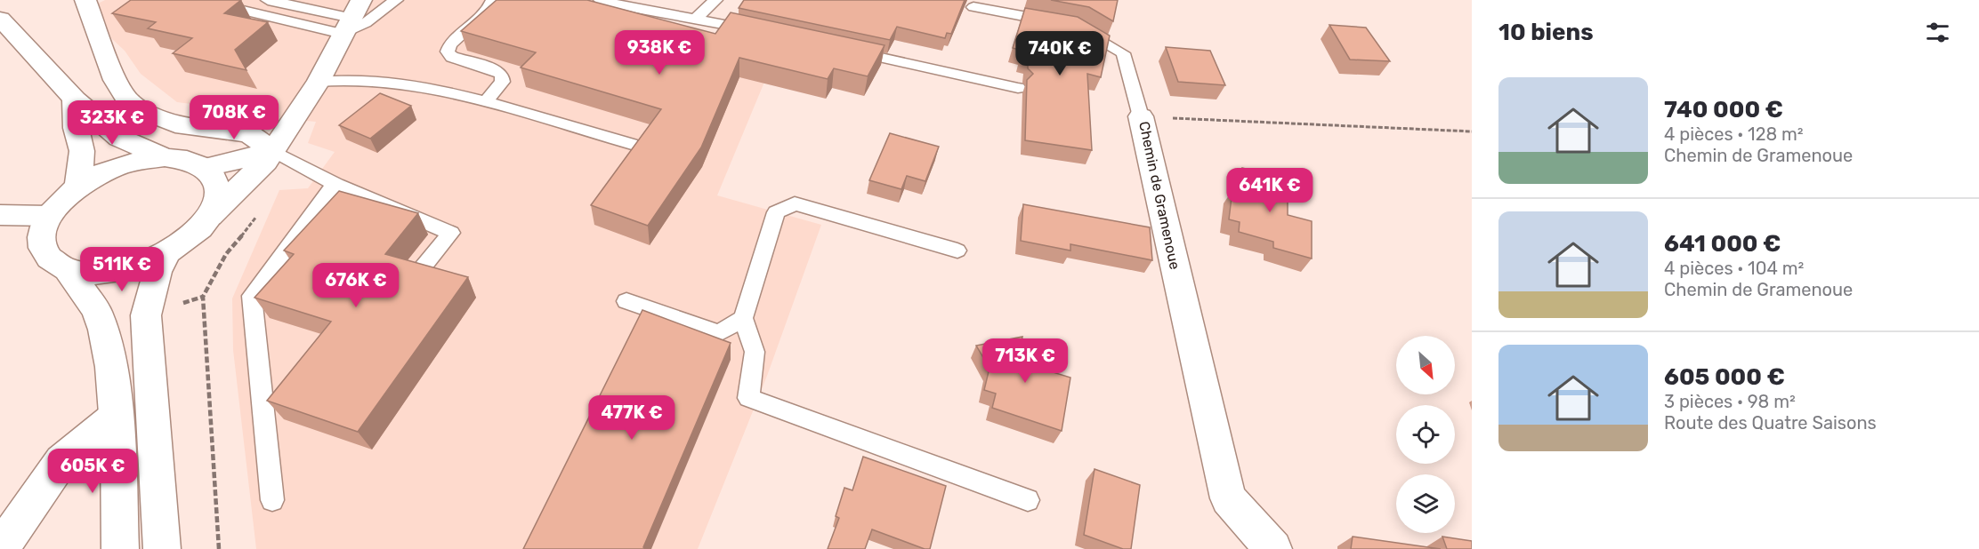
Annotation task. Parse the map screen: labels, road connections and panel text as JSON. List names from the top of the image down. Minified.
{"streets":{"main road":["Chemin de Gramenoue"]},"north":"bottom right","page":{"heading":"10 biens","price":["938K €","740K €","708K €","323K €","641K €","511K €","676K €","713K €","477K €","605K €"],"list":[{"name":"740 000 €","note":"4 pièces · 128 m² · Chemin de Gramenoue"},{"name":"641 000 €","note":"4 pièces · 104 m² · Chemin de Gramenoue"},{"name":"605 000 €","note":"3 pièces · 98 m² · Route des Quatre Saisons"}]}}
